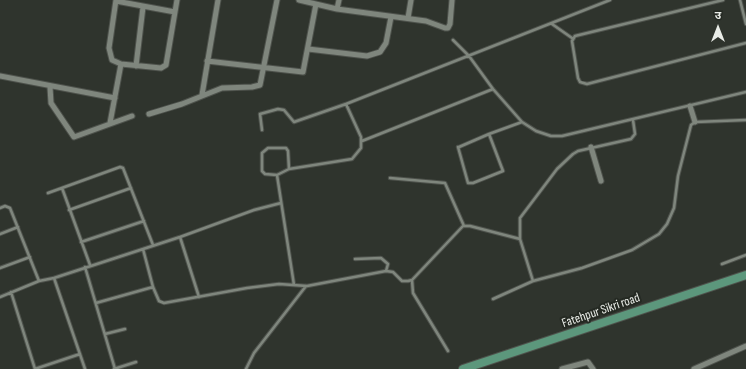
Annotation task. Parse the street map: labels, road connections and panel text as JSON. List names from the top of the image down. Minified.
{"streets":{"main road":["Fatehpur Sikri road"]},"north":"top"}
